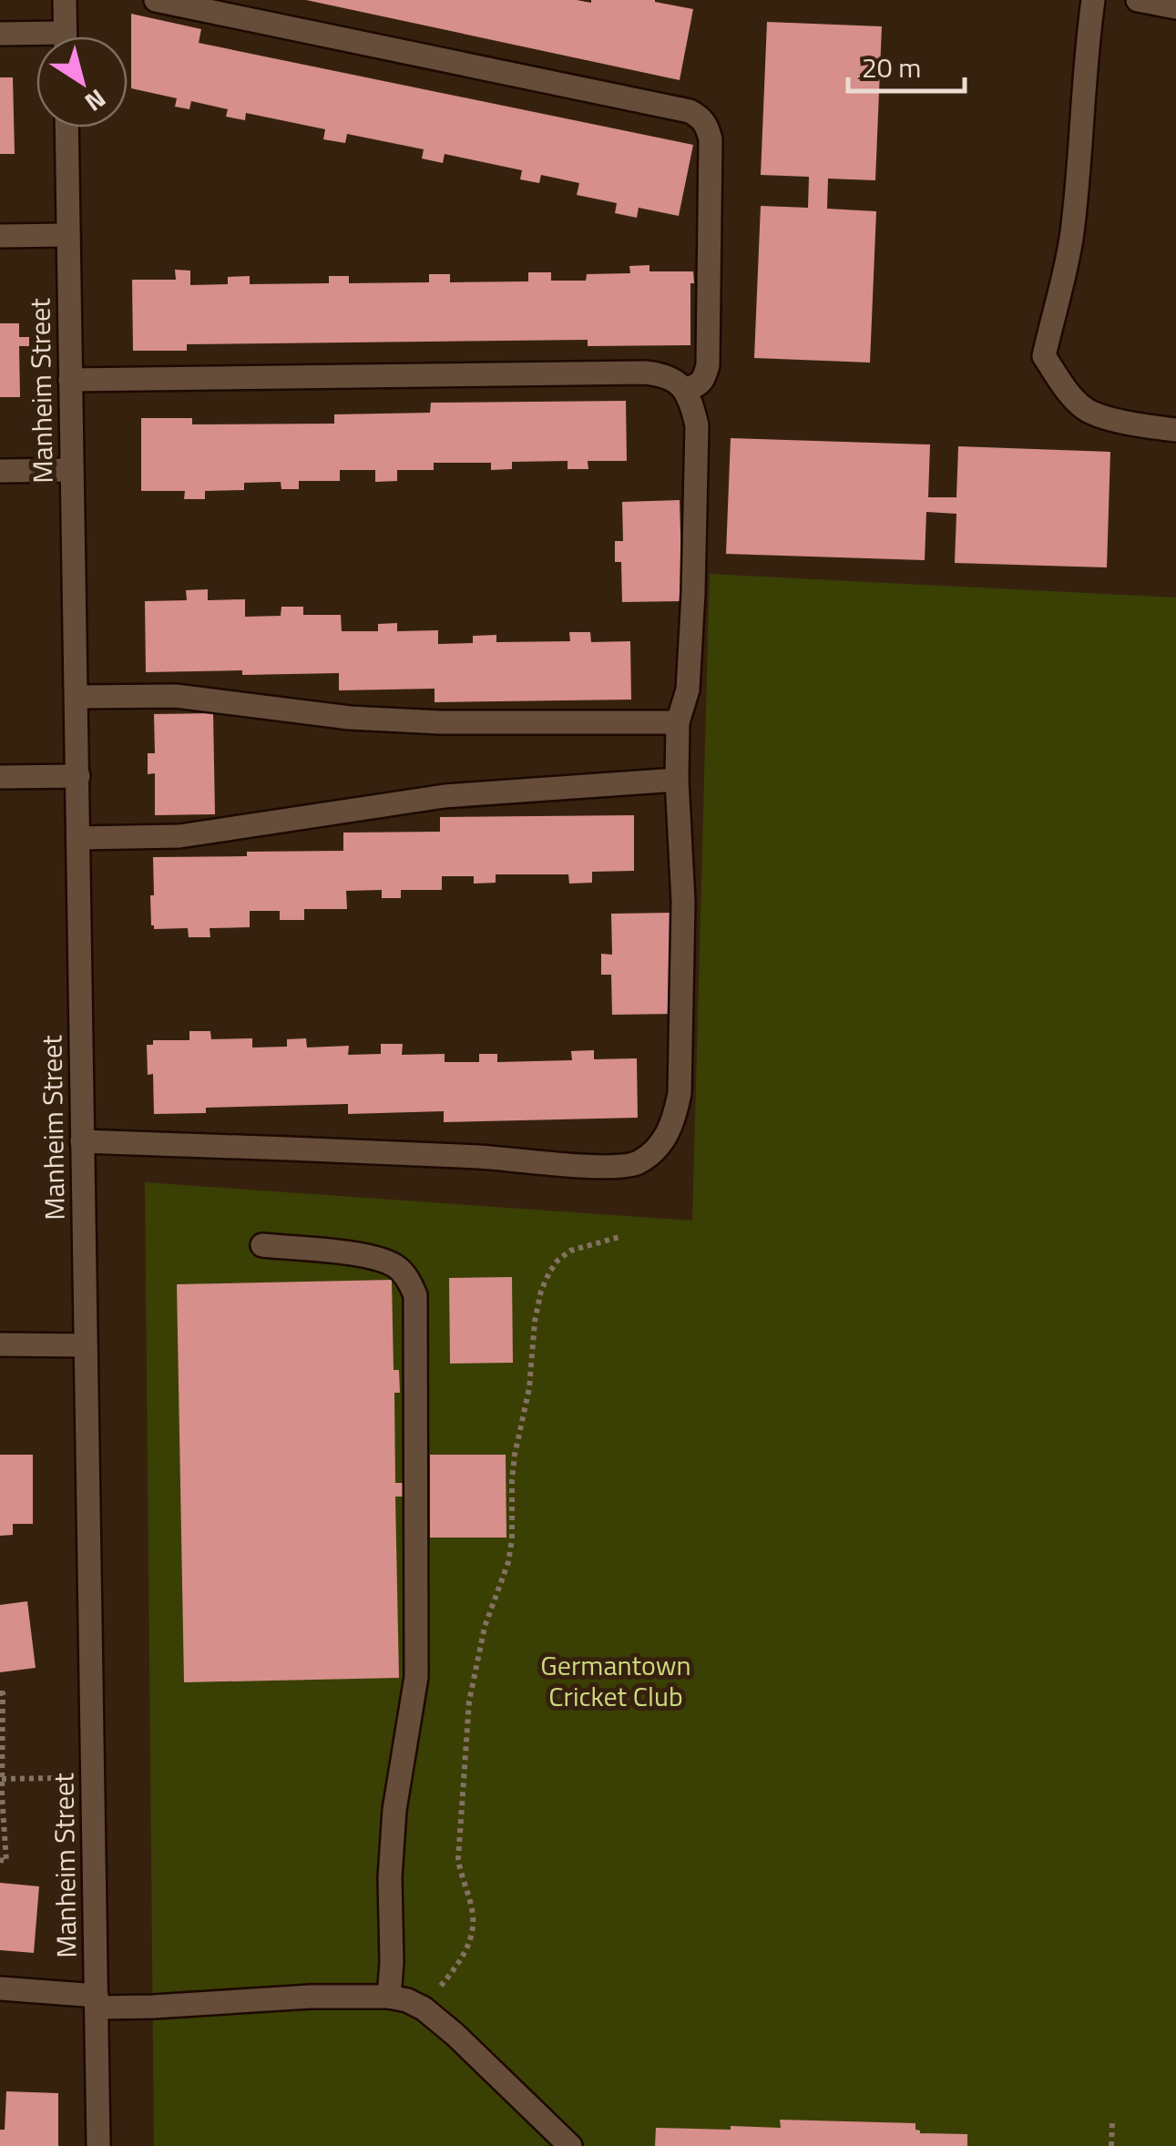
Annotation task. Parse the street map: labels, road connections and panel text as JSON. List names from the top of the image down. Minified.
{"streets":{"street":["Manheim Street"]},"parks":["Germantown Cricket Club"],"scale_bar":"20 m","north":"bottom right"}
